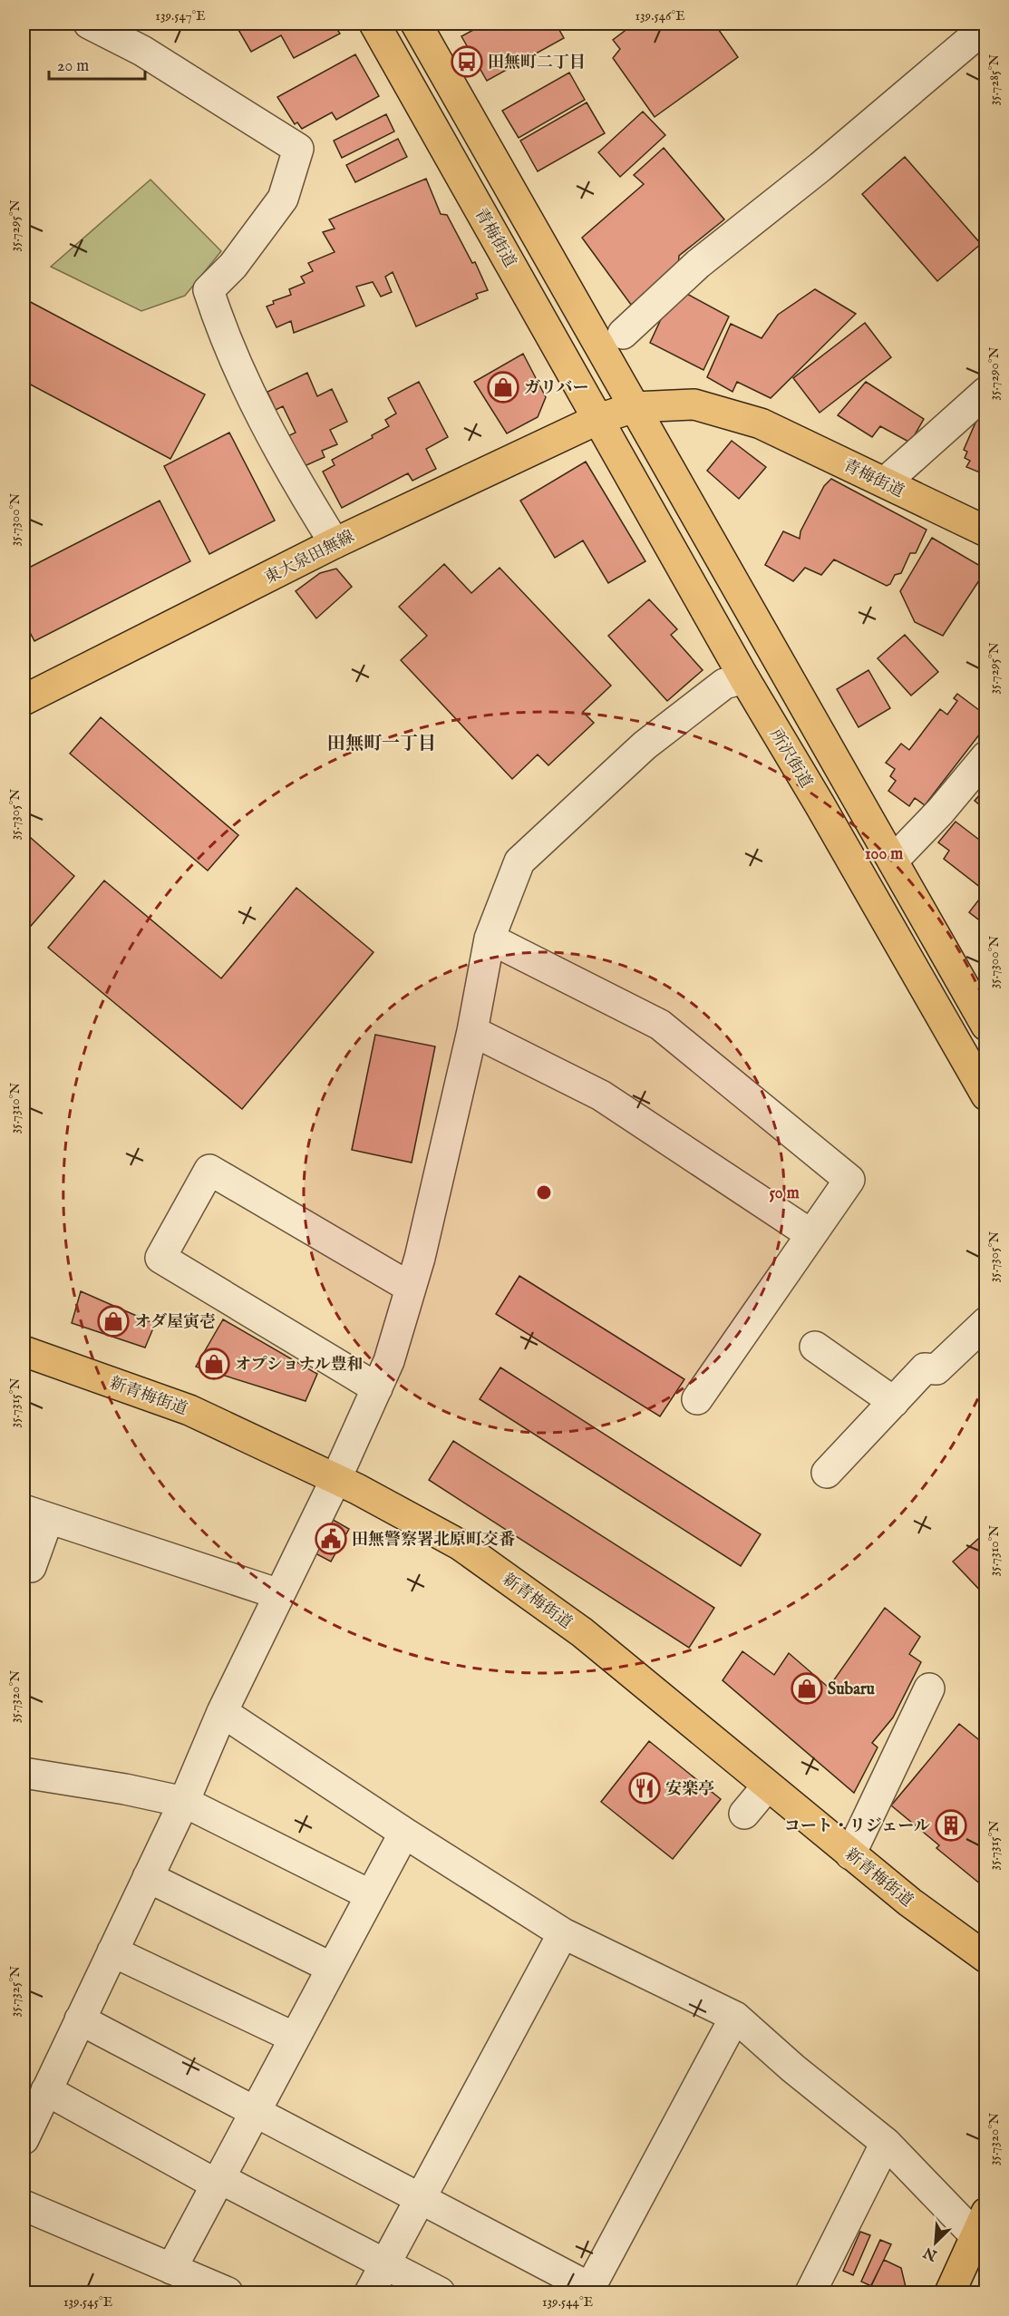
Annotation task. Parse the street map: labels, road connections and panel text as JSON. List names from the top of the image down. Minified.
{"streets":{"main road":["青梅街道","東大泉田無線","所沢街道","新青梅街道"]},"crossings":[["青梅街道","東大泉田無線"],["青梅街道","所沢街道"],["東大泉田無線","所沢街道"]],"districts":["田無町一丁目"],"places":{"bus stop":["田無町二丁目"],"shop":["ガリバー","オダ屋寅壱","オプショナル豊和","Subaru"],"public building":["田無警察署北原町交番"],"restaurant":["安楽亭"],"building":["コート・リジェール"]},"scale_bar":"20 m","north":"bottom left","coordinates":["139.547°E","139.546°E","35.7285°N","35.7295°N","35.7290°N","35.7300°N","35.7305°N","35.7310°N","35.7315°N","35.7320°N","35.7325°N","139.545°E","139.544°E"],"rings":["100 m","50 m"]}
